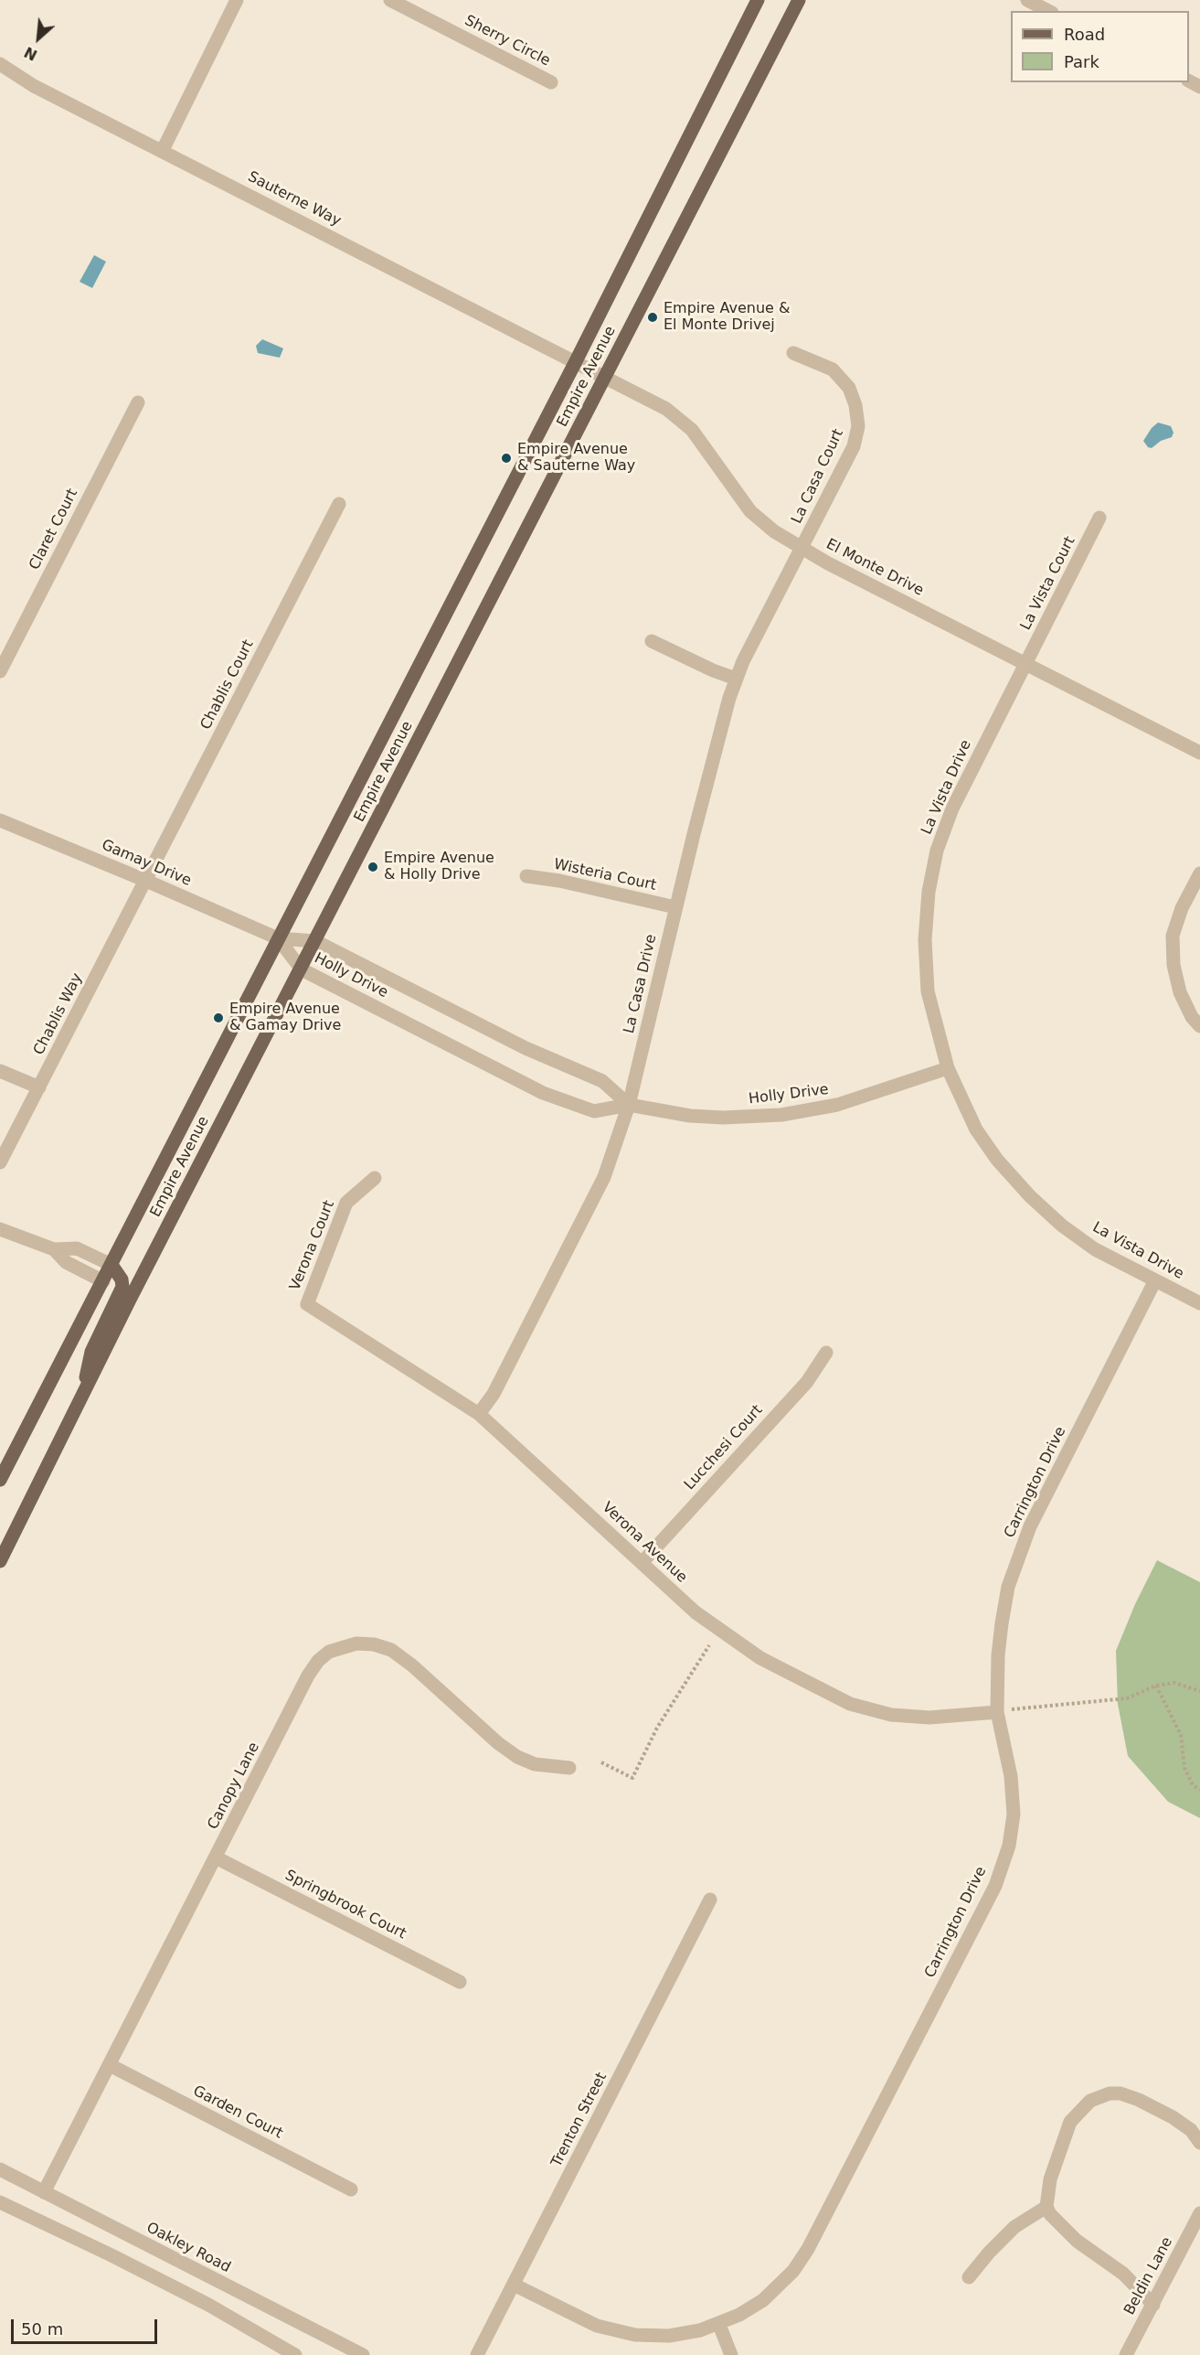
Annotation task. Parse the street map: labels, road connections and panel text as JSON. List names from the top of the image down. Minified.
{"streets":{"main road":["Empire Avenue"],"street":["Sherry Circle","Sauterne Way","La Casa Court","Claret Court","El Monte Drive","La Vista Court","Chablis Court","La Vista Drive","Gamay Drive","Wisteria Court","Holly Drive","La Casa Drive","Chablis Way","Verona Court","Lucchesi Court","Carrington Drive","Verona Avenue","Canopy Lane","Springbrook Court","Garden Court","Trenton Street","Oakley Road","Beldin Lane"]},"crossings":[["Sauterne Way","Empire Avenue"],["Sauterne Way","El Monte Drive"],["Empire Avenue","El Monte Drive"],["Empire Avenue","Gamay Drive"],["Empire Avenue","Holly Drive"],["La Casa Court","El Monte Drive"],["La Casa Court","La Casa Drive"],["El Monte Drive","La Vista Court"],["El Monte Drive","La Vista Drive"],["El Monte Drive","La Casa Drive"],["La Vista Court","La Vista Drive"],["Chablis Court","Gamay Drive"],["Chablis Court","Chablis Way"],["La Vista Drive","Holly Drive"],["La Vista Drive","Carrington Drive"],["Gamay Drive","Holly Drive"],["Gamay Drive","Chablis Way"],["Wisteria Court","La Casa Drive"],["Holly Drive","La Casa Drive"],["La Casa Drive","Verona Avenue"],["Verona Court","Verona Avenue"],["Lucchesi Court","Verona Avenue"],["Carrington Drive","Verona Avenue"],["Carrington Drive","Trenton Street"],["Canopy Lane","Springbrook Court"],["Canopy Lane","Garden Court"],["Canopy Lane","Oakley Road"]],"places":["Empire Avenue & El Monte Drivej","Empire Avenue & Sauterne Way","Empire Avenue & Holly Drive","Empire Avenue & Gamay Drive"],"legend":["Road","Park"],"scale_bar":"50 m","north":"bottom left"}
